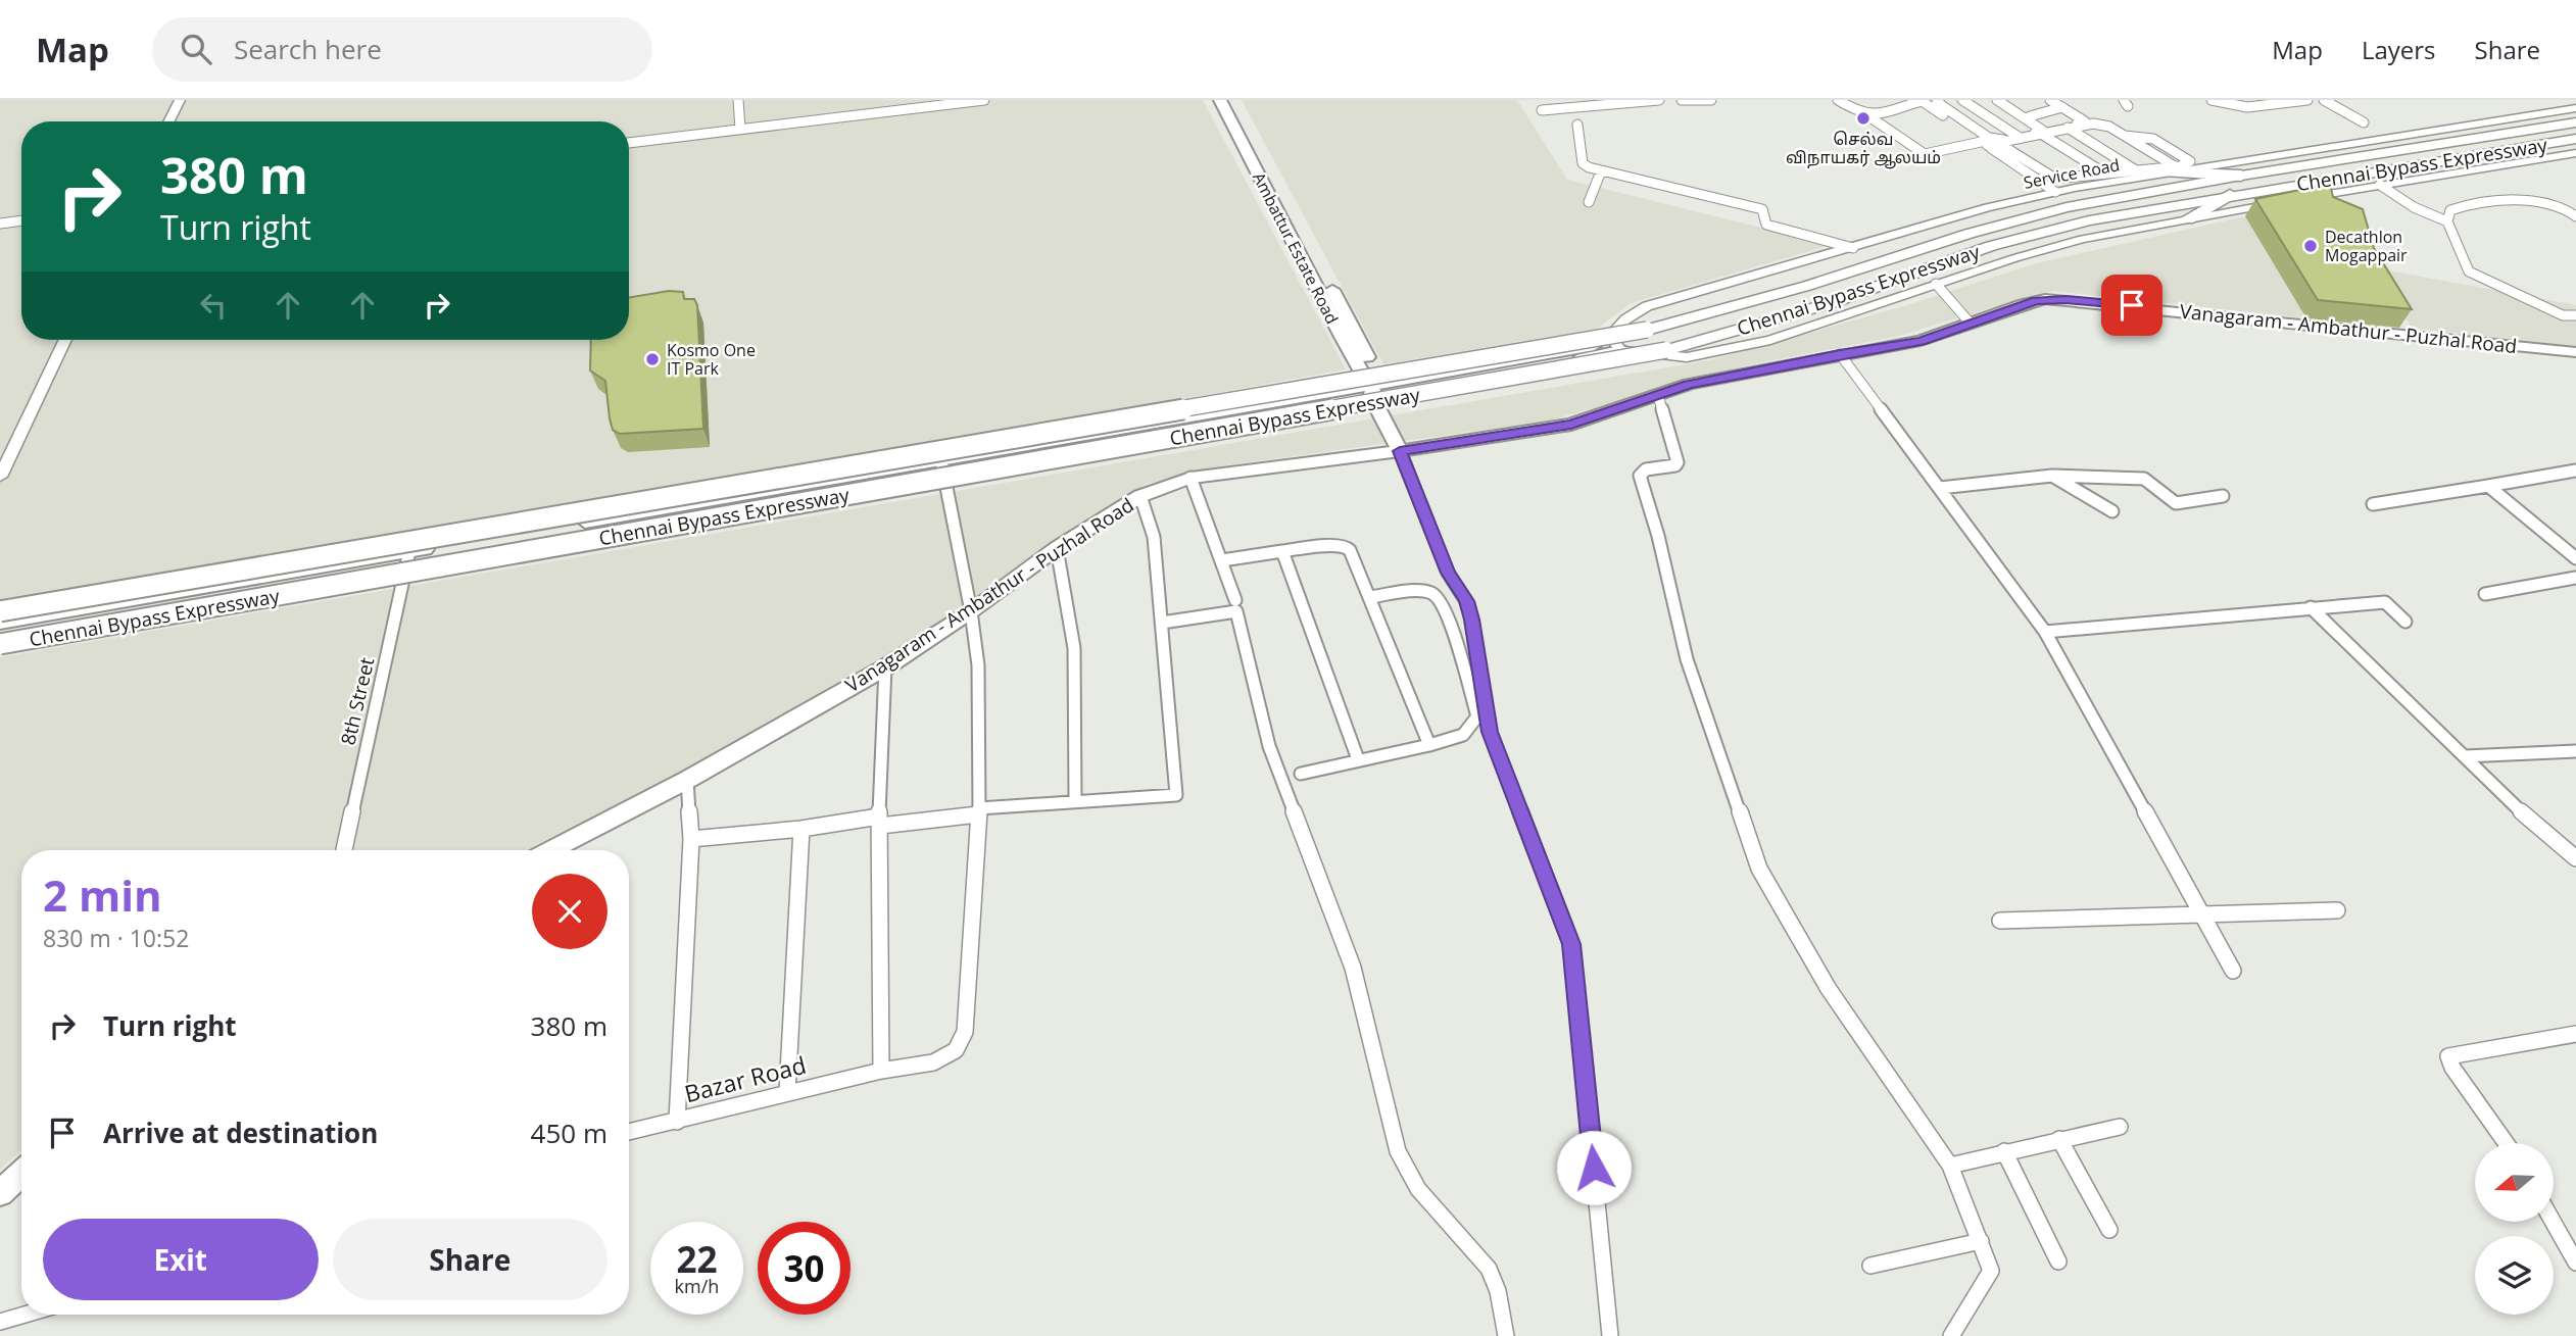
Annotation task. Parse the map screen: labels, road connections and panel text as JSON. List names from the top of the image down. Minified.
{"streets":{"highway":["Chennai Bypass Expressway"],"main road":["Ambattur Estate Road","Vanagaram - Ambathur - Puzhal Road"],"street":["Service Road","8th Street","Bazar Road"]},"crossings":[["Ambattur Estate Road","Vanagaram - Ambathur - Puzhal Road"]],"places":["செல்வ விநாயகர் ஆலயம்","Decathlon Mogappair","Kosmo One IT Park"],"north":"left","page":{"header":"Map","search":"Search here","nav":["Map","Layers","Share"],"turn":["380 m","Turn right"],"heading":["2 min","830 m · 10:52"],"list":[{"name":"Turn right","value":"380 m"},{"name":"Arrive at destination","value":"450 m"}],"buttons":["Exit","Share"],"speed":"22 km/h","limit":"30"}}
